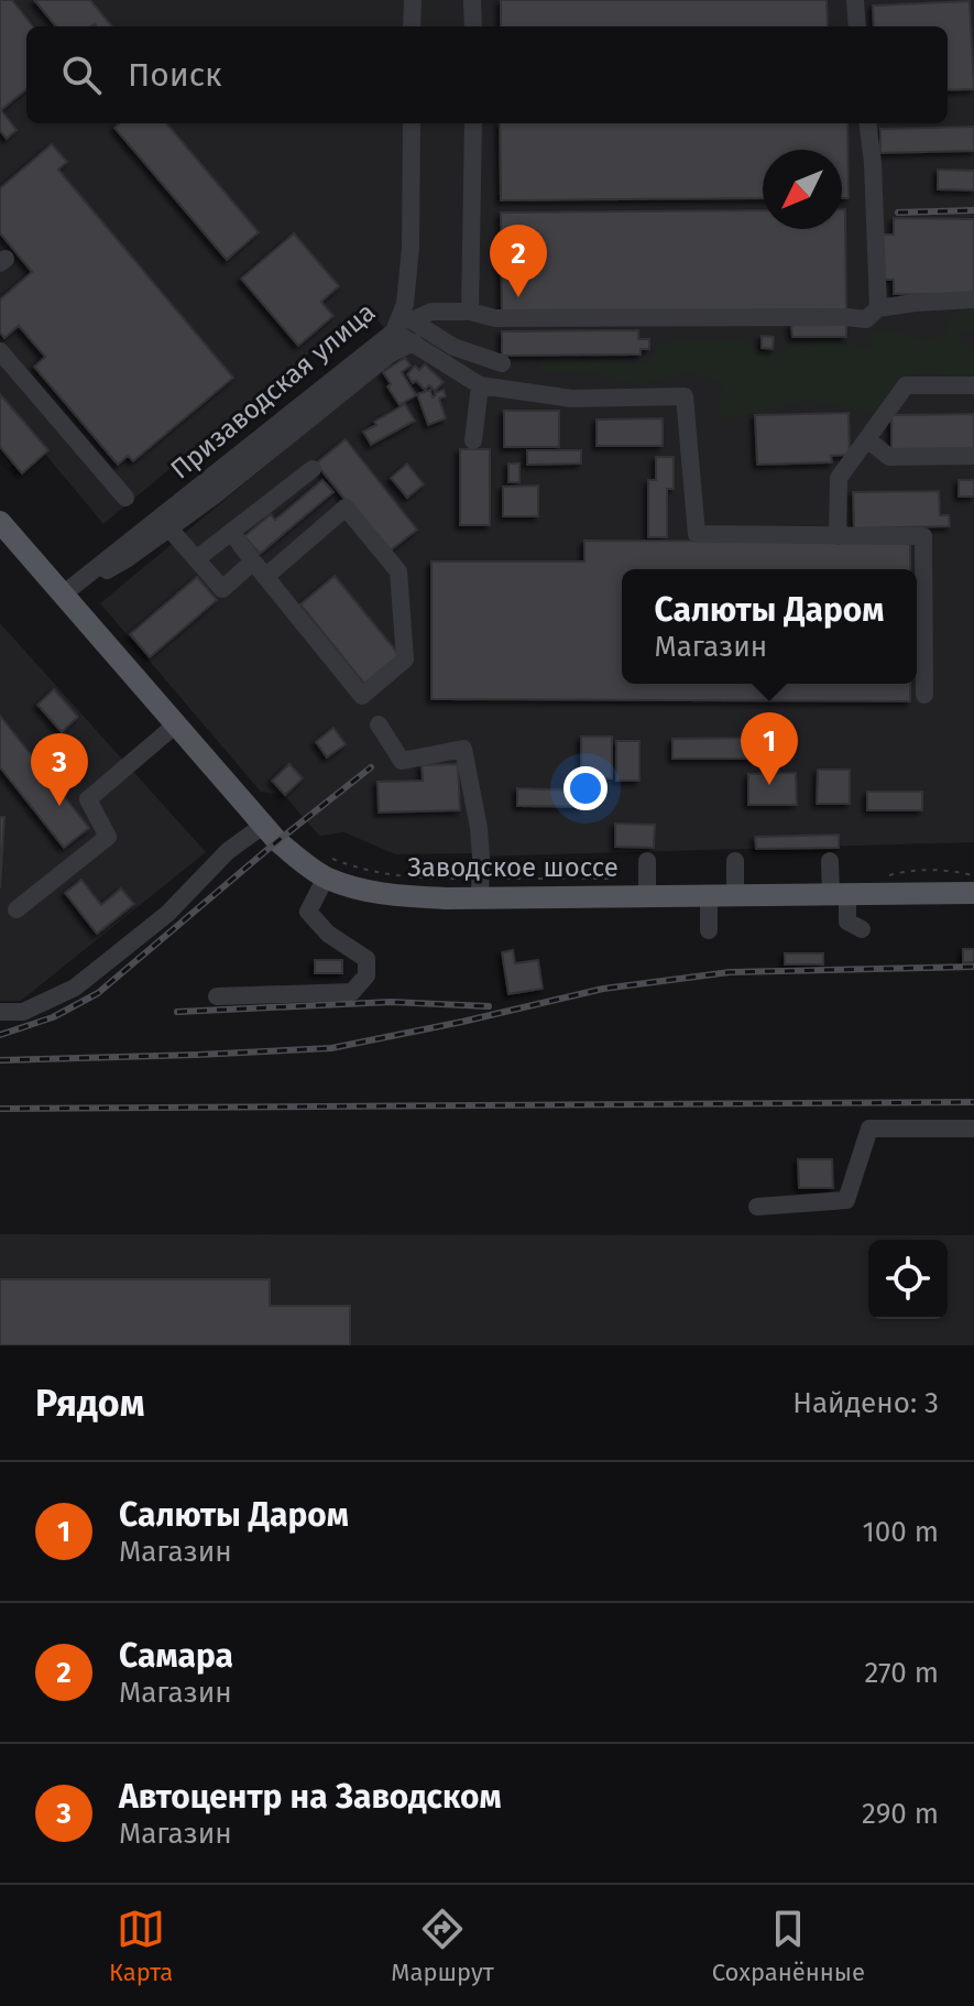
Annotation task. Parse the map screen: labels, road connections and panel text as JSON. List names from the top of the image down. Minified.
{"streets":{"main road":["Заводское шоссе"],"street":["Призаводская улица"]},"crossings":[["Призаводская улица","Заводское шоссе"]],"north":"bottom left","page":{"search":"Поиск","pins":["2","1","3"],"popup":["Салюты Даром","Магазин"],"heading":["Рядом","Найдено: 3"],"list":[{"mark":"1","name":"Салюты Даром","note":"Магазин","value":"100 m"},{"mark":"2","name":"Самара","note":"Магазин","value":"270 m"},{"mark":"3","name":"Автоцентр на Заводском","note":"Магазин","value":"290 m"}],"nav":["Карта","Маршрут","Сохранённые"]}}
